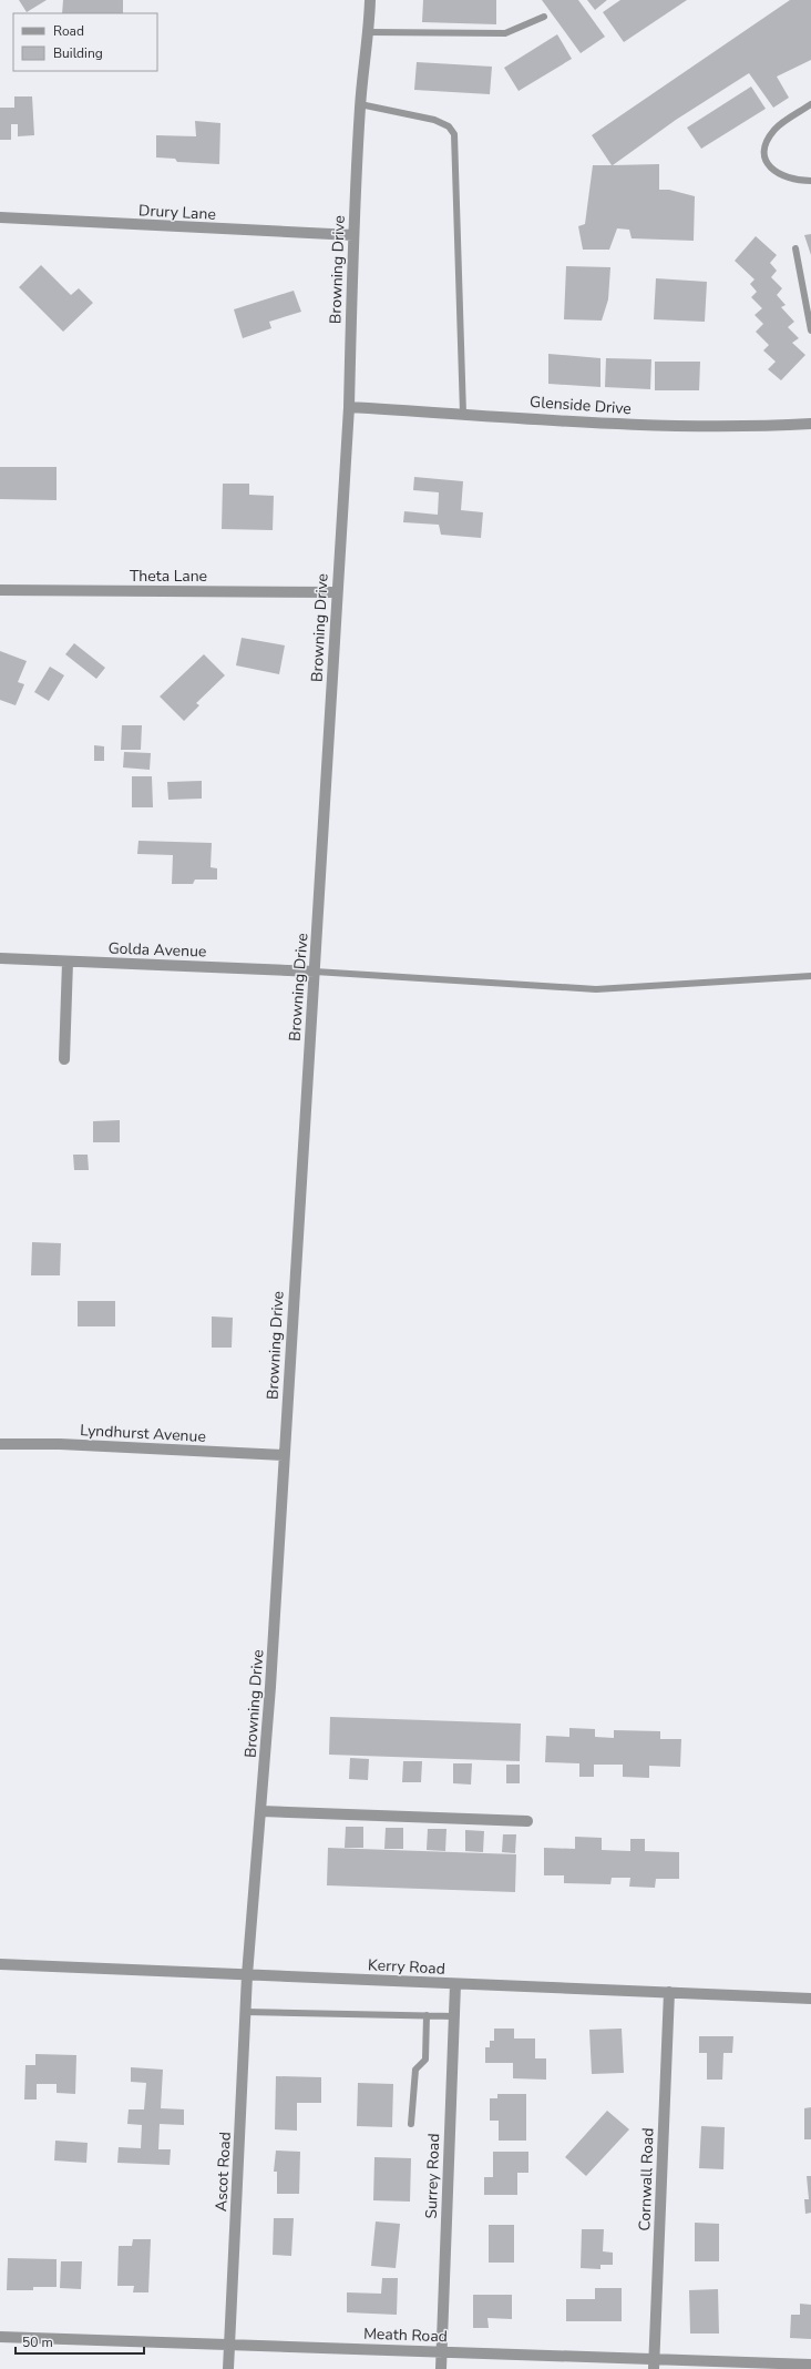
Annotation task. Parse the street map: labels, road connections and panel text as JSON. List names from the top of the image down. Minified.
{"streets":{"street":["Drury Lane","Browning Drive","Glenside Drive","Theta Lane","Golda Avenue","Lyndhurst Avenue","Kerry Road","Ascot Road","Surrey Road","Cornwall Road","Meath Road"]},"crossings":[["Drury Lane","Browning Drive"],["Browning Drive","Glenside Drive"],["Browning Drive","Theta Lane"],["Browning Drive","Golda Avenue"],["Browning Drive","Lyndhurst Avenue"],["Browning Drive","Kerry Road"],["Browning Drive","Ascot Road"],["Kerry Road","Ascot Road"],["Kerry Road","Surrey Road"],["Kerry Road","Cornwall Road"],["Ascot Road","Meath Road"],["Surrey Road","Meath Road"],["Cornwall Road","Meath Road"]],"legend":["Road","Building"],"scale_bar":"50 m"}
